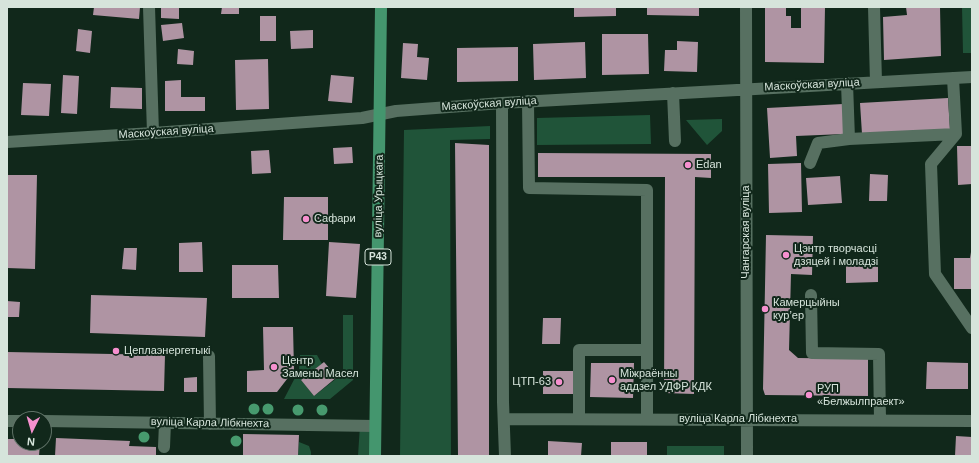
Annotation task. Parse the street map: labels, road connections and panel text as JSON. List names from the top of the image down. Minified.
{"streets":{"main road":["вуліца Урыцкага","Р43"],"street":["Маскоўская вуліца","Чангарская вуліца","вуліца Карла Лібкнехта"]},"crossings":[["Маскоўская вуліца","вуліца Урыцкага"],["Маскоўская вуліца","Чангарская вуліца"],["вуліца Урыцкага","вуліца Карла Лібкнехта"],["Чангарская вуліца","вуліца Карла Лібкнехта"]],"places":["Edan","Сафари","Цэнтр творчасці дзяцей і моладзі","Камерцыйны курʼер","Цеплаэнергетыкі","Центр Замены Масел","Міжраённы аддзел УДФР КДК","ЦТП-63","РУП «Белжылпраект»"],"north":"bottom"}
